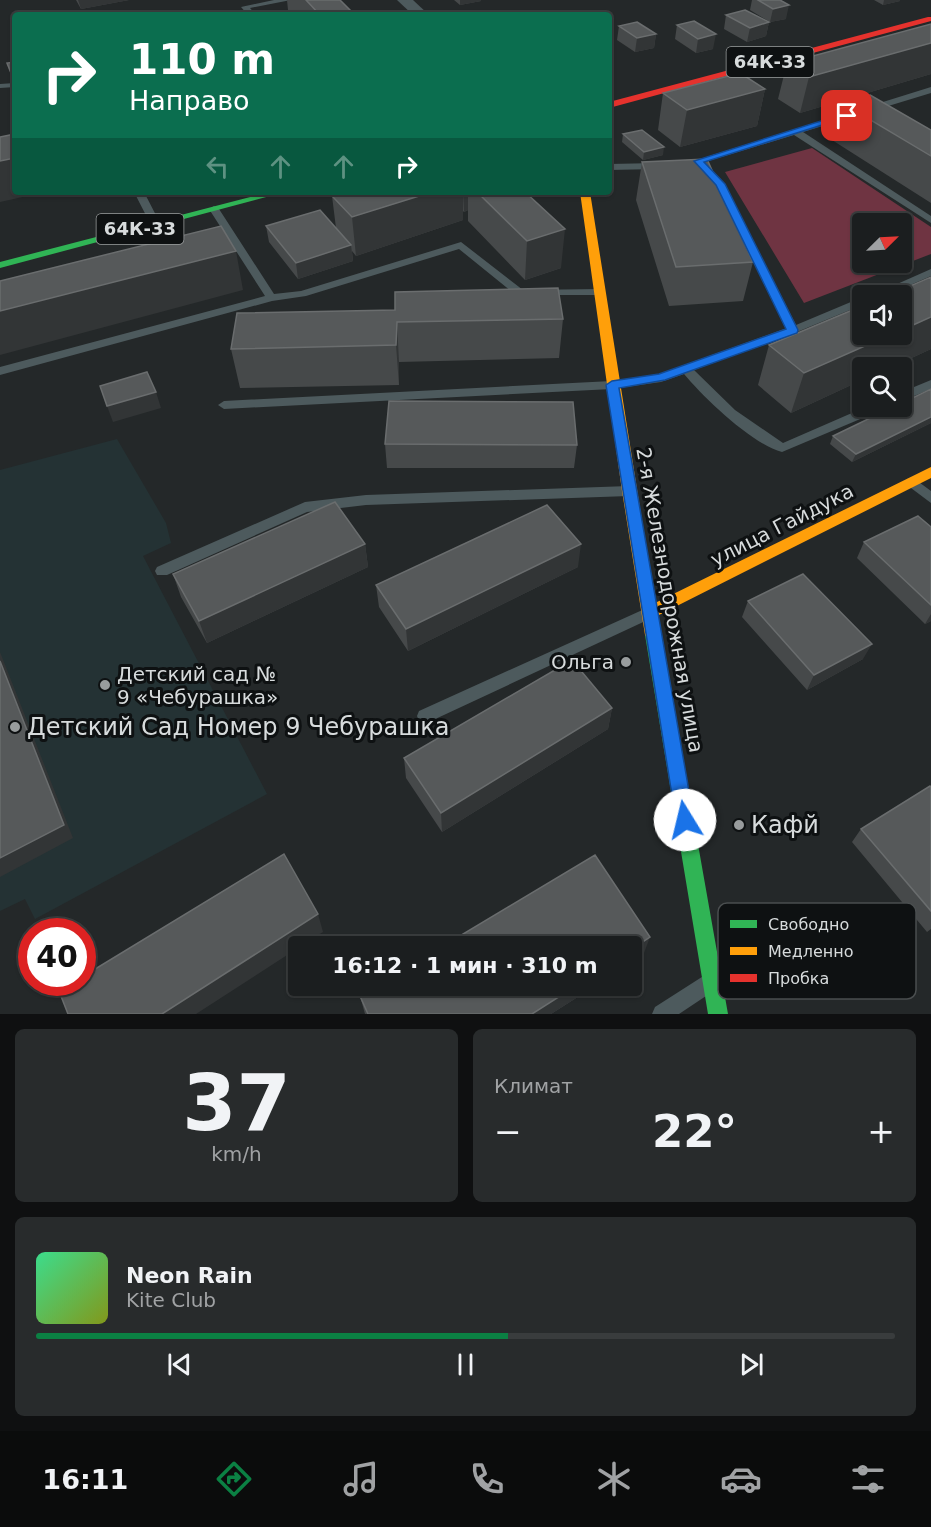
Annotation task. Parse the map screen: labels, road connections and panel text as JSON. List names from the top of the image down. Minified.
{"streets":{"street":["64К-33","улица Гайдука","2-я Железнодорожная улица"]},"crossings":[["улица Гайдука","2-я Железнодорожная улица"]],"places":["Ольга","Детский сад № 9 «Чебурашка»","Детский Сад Номер 9 Чебурашка","Кафй"],"legend":["Свободно","Медленно","Пробка"],"north":"top right","page":{"turn":["110 m","Направо"],"limit":"40","trip":"16:12 · 1 мин · 310 m","tile":[["37","km/h"],"Климат"],"heat":["−","22°","+"],"song":["Neon Rain","Kite Club"],"tabs":"16:11"}}
